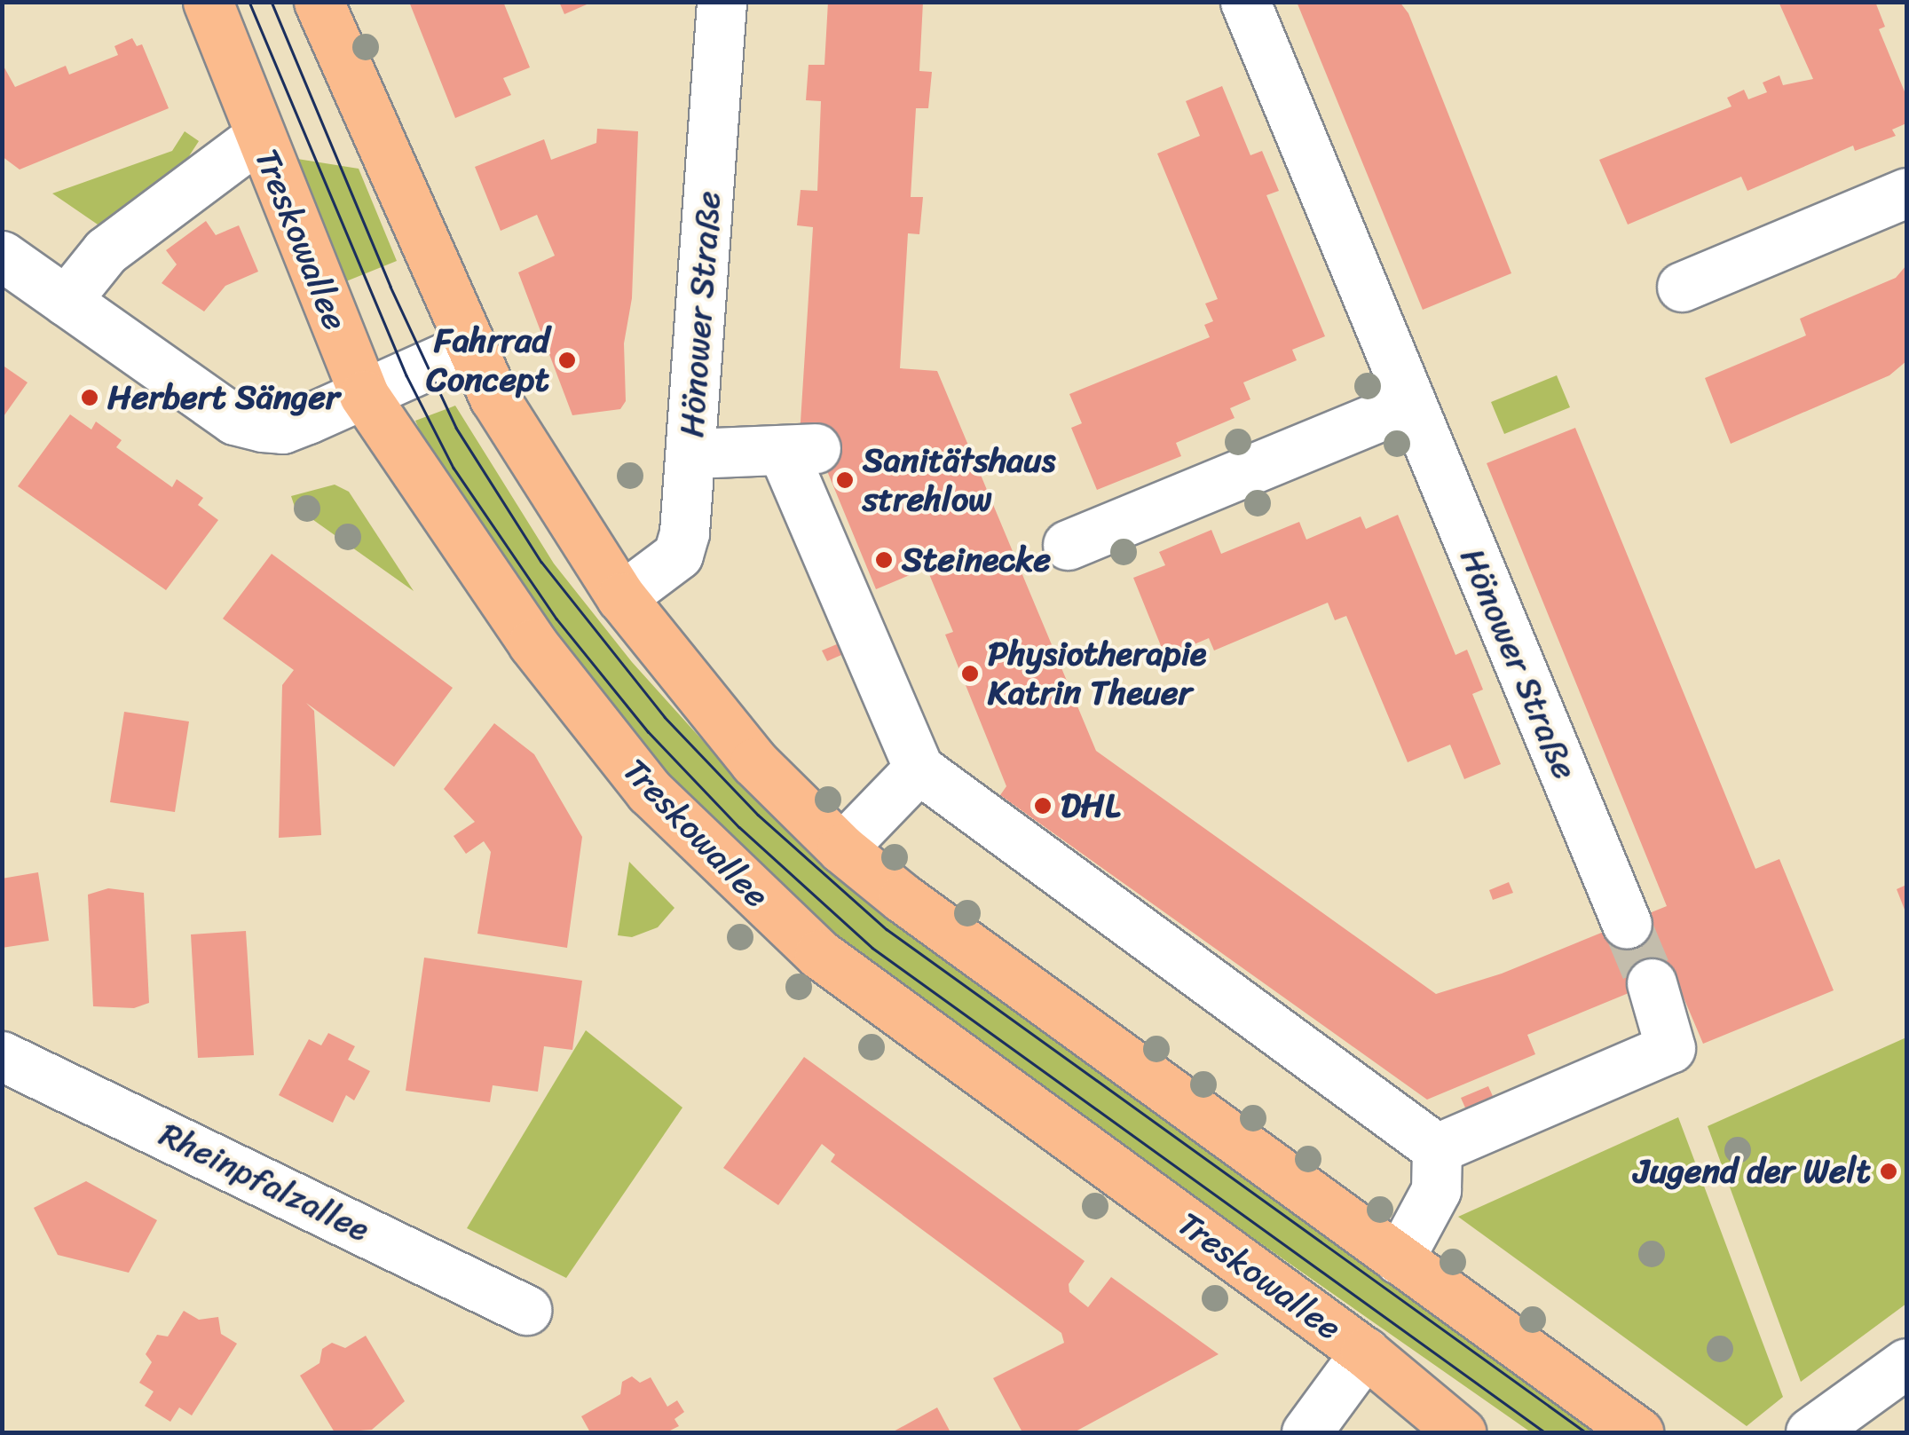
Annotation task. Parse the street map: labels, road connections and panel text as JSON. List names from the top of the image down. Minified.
{"streets":{"main road":["Treskowallee"],"street":["Hönower Straße","Rheinpfalzallee"]},"places":["Fahrrad Concept","Herbert Sänger","Sanitätshaus strehlow","Steinecke","Physiotherapie Katrin Theuer","DHL","Jugend der Welt"]}
